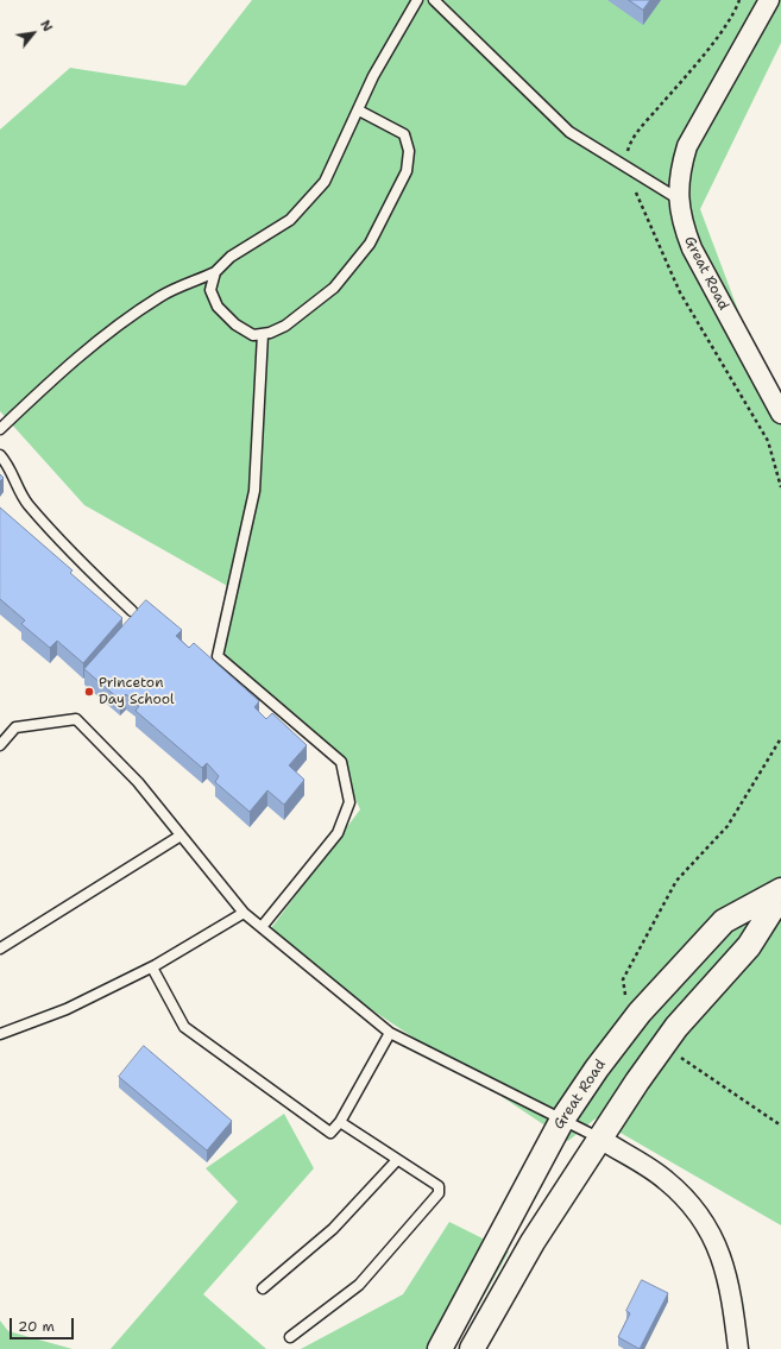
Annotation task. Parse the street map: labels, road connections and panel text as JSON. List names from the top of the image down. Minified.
{"streets":{"street":["Great Road"]},"places":["Princeton Day School"],"scale_bar":"20 m","north":"top right"}
